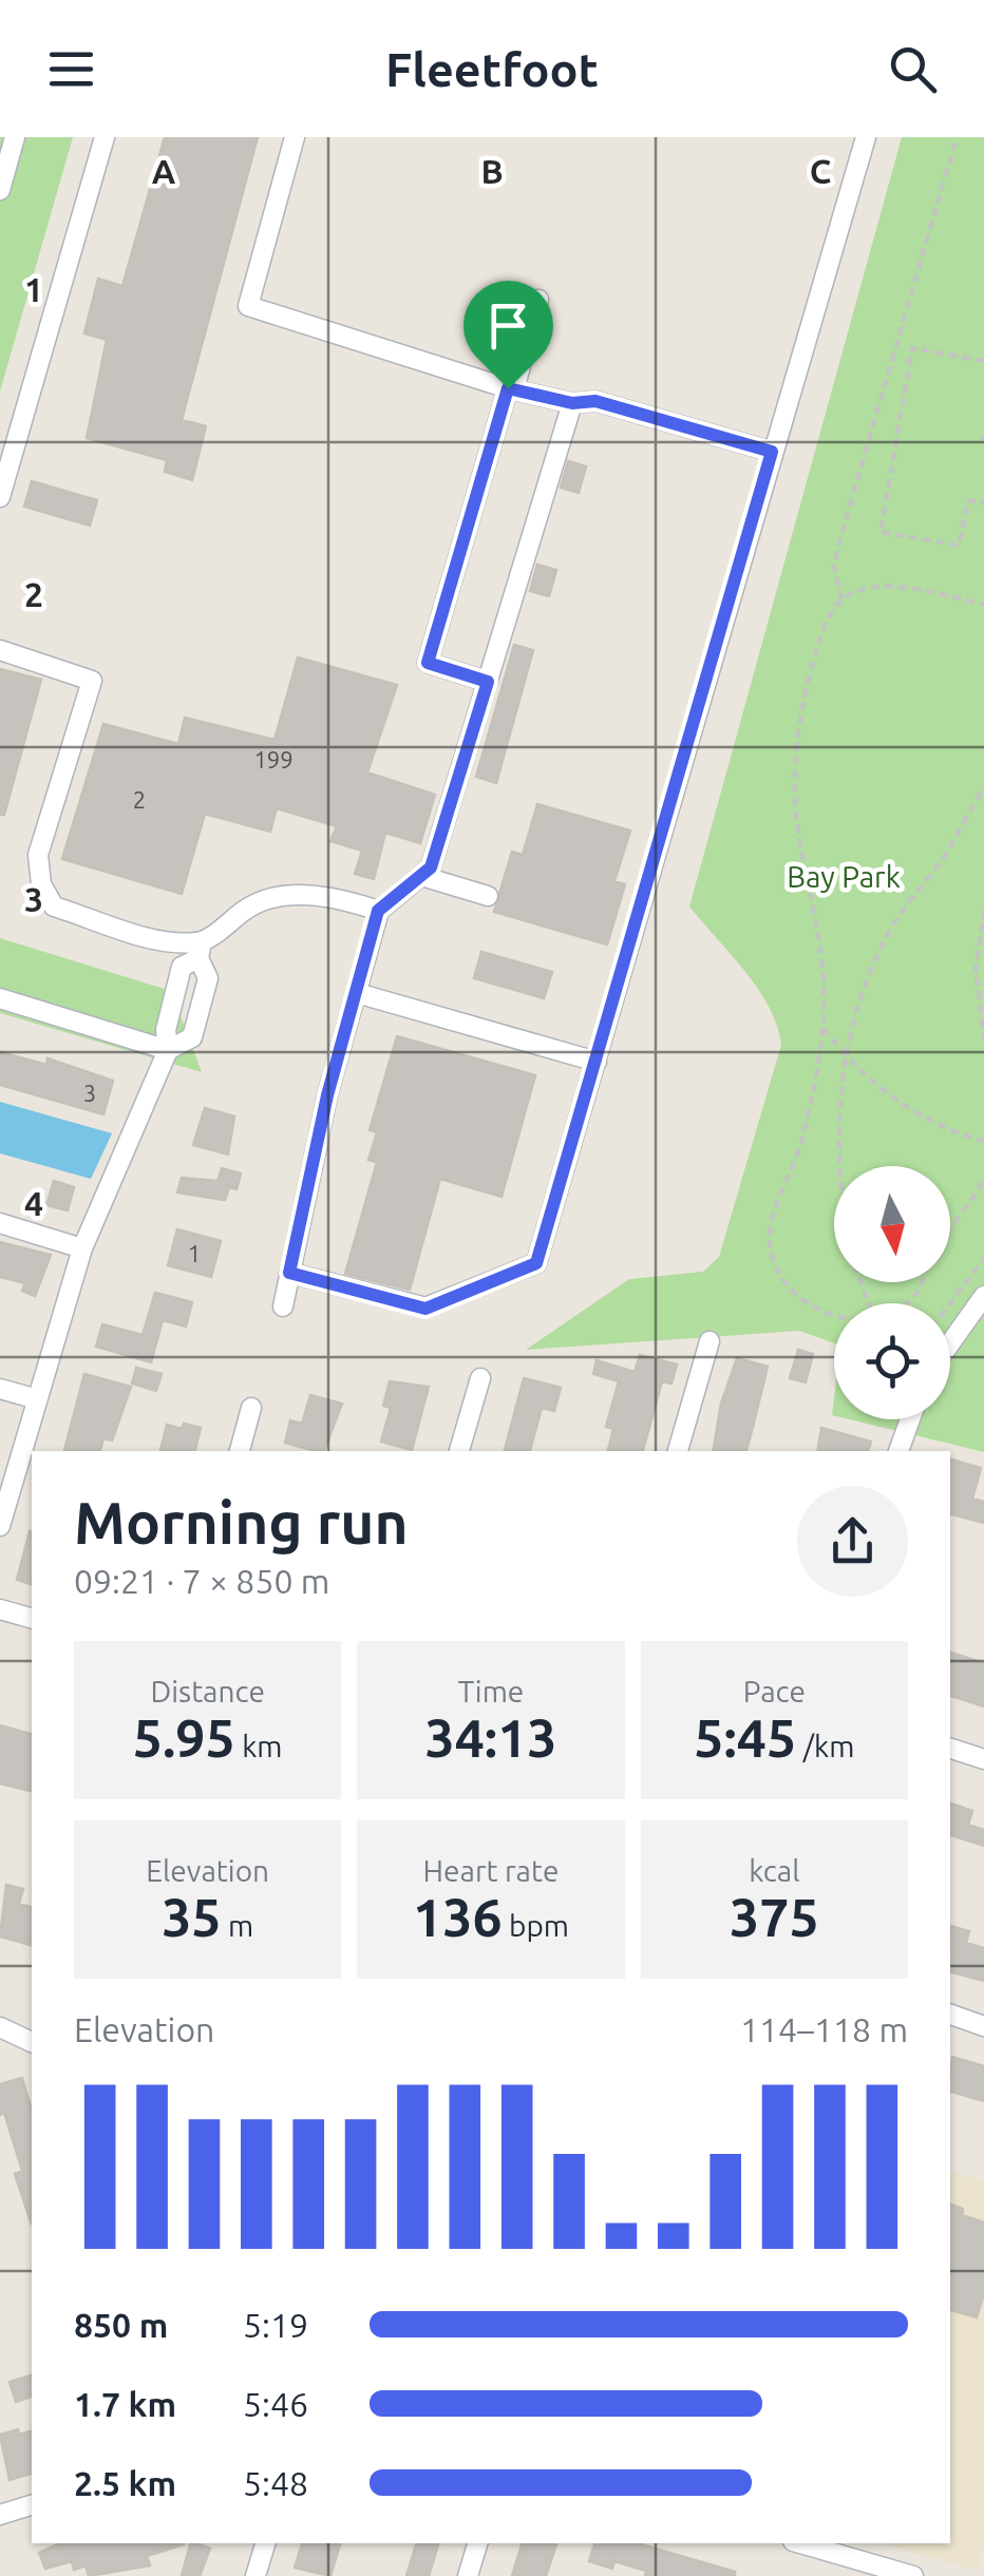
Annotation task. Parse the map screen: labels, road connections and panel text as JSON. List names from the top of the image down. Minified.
{"parks":["Bay Park"],"house_numbers":["199","2","3","1"],"north":"bottom","page":{"header":"Fleetfoot","heading":["Morning run","09:21 · 7 × 850 m"],"stats":[["Distance","5.95 km"],["Time","34:13"],["Pace","5:45 /km"],["Elevation","35 m"],["Heart rate","136 bpm"],["kcal","375"]],"chart":["Elevation","114–118 m"],"list":[{"name":"850 m","note":"5:19"},{"name":"1.7 km","note":"5:46"},{"name":"2.5 km","note":"5:48"}]},"grid":{"columns":["A","B","C"],"rows":["1","2","3","4"]}}
